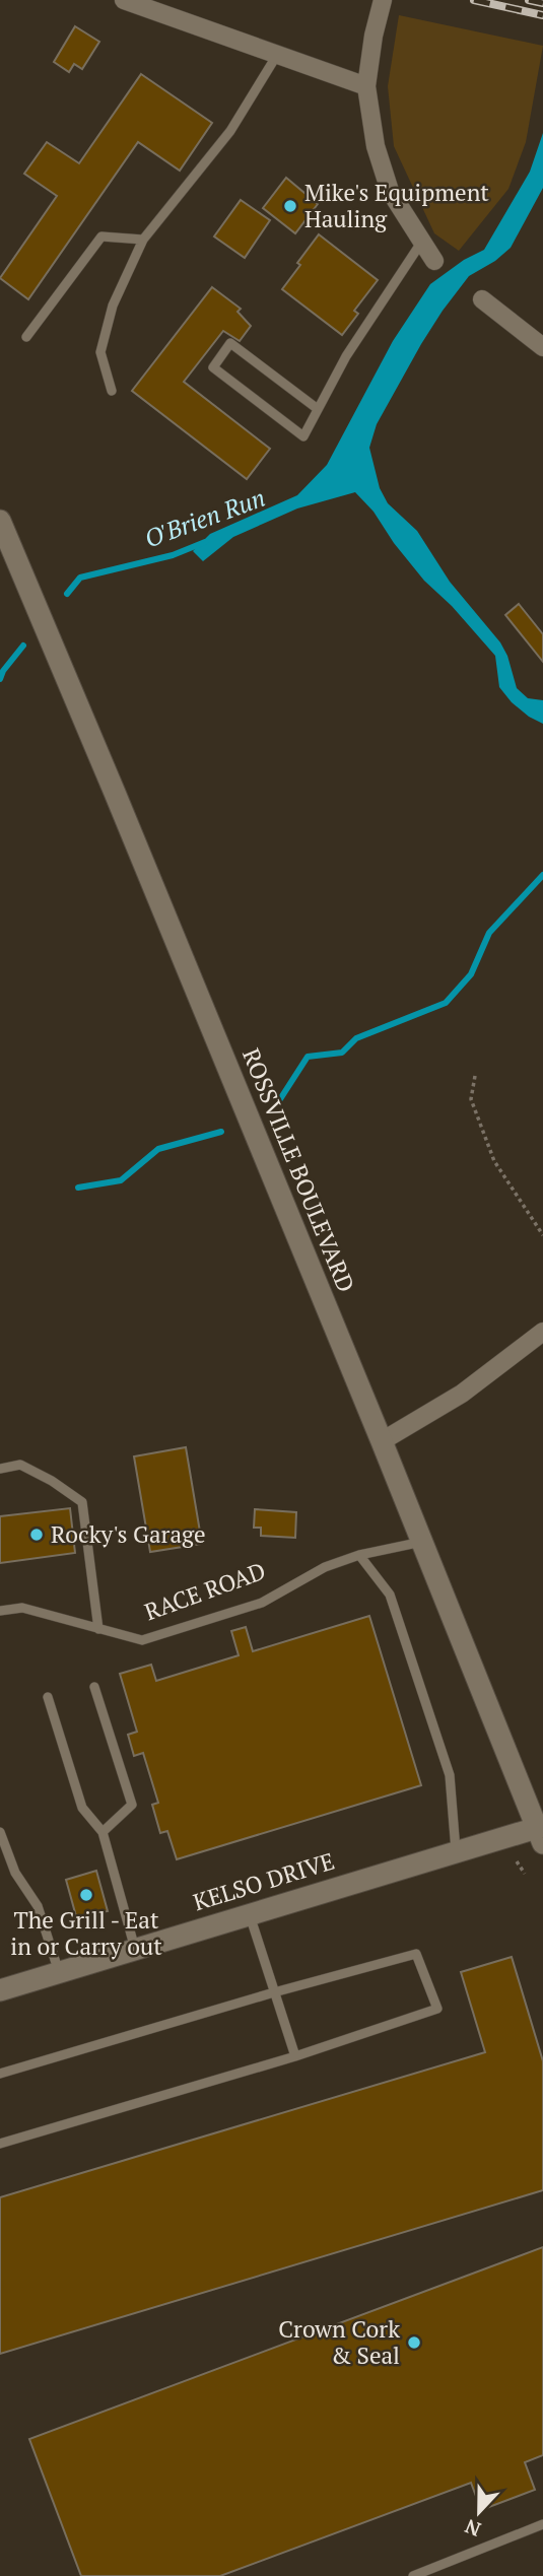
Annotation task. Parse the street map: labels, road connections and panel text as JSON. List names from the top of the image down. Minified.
{"streets":{"main road":["ROSSVILLE BOULEVARD","KELSO DRIVE"],"lane":["RACE ROAD"]},"crossings":[["ROSSVILLE BOULEVARD","RACE ROAD"],["ROSSVILLE BOULEVARD","KELSO DRIVE"]],"water":["O'Brien Run"],"places":["Mike's Equipment Hauling","Rocky's Garage","The Grill - Eat in or Carry out","Crown Cork & Seal"],"north":"bottom"}
